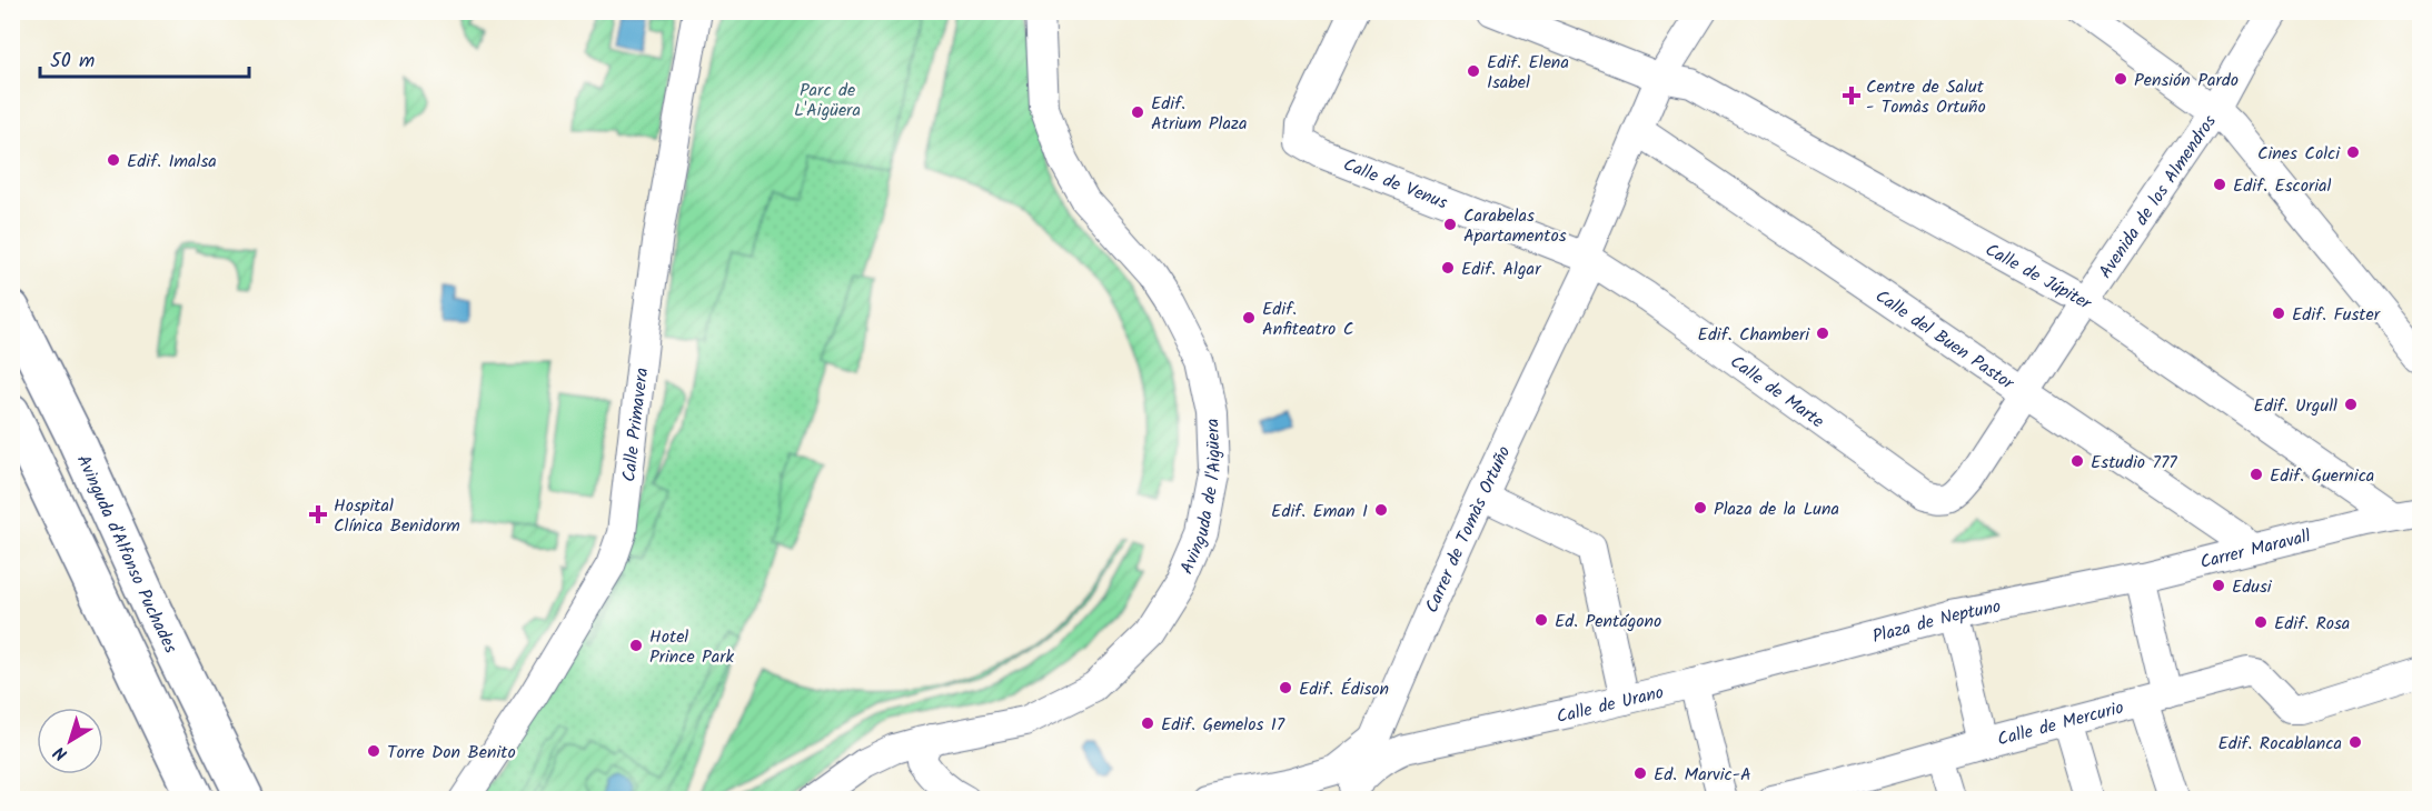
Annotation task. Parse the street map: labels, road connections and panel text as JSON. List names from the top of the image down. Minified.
{"streets":{"main road":["Avinguda d'Alfonso Puchades"],"street":["Calle de Venus","Avenida de los Almendros","Calle de Júpiter","Calle del Buen Pastor","Calle de Marte","Calle Primavera","Avinguda de l'Aigüera","Carrer de Tomàs Ortuño","Carrer Maravall","Plaza de Neptuno","Calle de Urano","Calle de Mercurio"]},"crossings":[["Calle de Venus","Calle de Marte"],["Calle de Venus","Carrer de Tomàs Ortuño"],["Avenida de los Almendros","Calle de Júpiter"],["Avenida de los Almendros","Calle del Buen Pastor"],["Avenida de los Almendros","Calle de Marte"],["Calle de Júpiter","Carrer de Tomàs Ortuño"],["Calle de Júpiter","Carrer Maravall"],["Calle del Buen Pastor","Carrer de Tomàs Ortuño"],["Calle del Buen Pastor","Carrer Maravall"],["Calle de Marte","Carrer de Tomàs Ortuño"],["Carrer de Tomàs Ortuño","Calle de Urano"],["Carrer Maravall","Plaza de Neptuno"],["Plaza de Neptuno","Calle de Urano"]],"parks":["Parc de L'Aigüera"],"places":{"other":["Edif. Elena Isabel","Pensión Pardo","Edif. Atrium Plaza","Cines Colci","Edif. Imalsa","Edif. Escorial","Carabelas Apartamentos","Edif. Algar","Edif. Fuster","Edif. Anfiteatro C","Edif. Chamberi","Edif. Urgull","Estudio 777","Edif. Guernica","Plaza de la Luna","Edif. Eman I","Edusi","Ed. Pentágono","Edif. Rosa","Hotel Prince Park","Edif. Édison","Edif. Gemelos 17","Edif. Rocablanca","Torre Don Benito","Ed. Marvic-A"],"health":["Centre de Salut - Tomàs Ortuño","Hospital Clínica Benidorm"]},"scale_bar":"50 m","north":"bottom left"}
